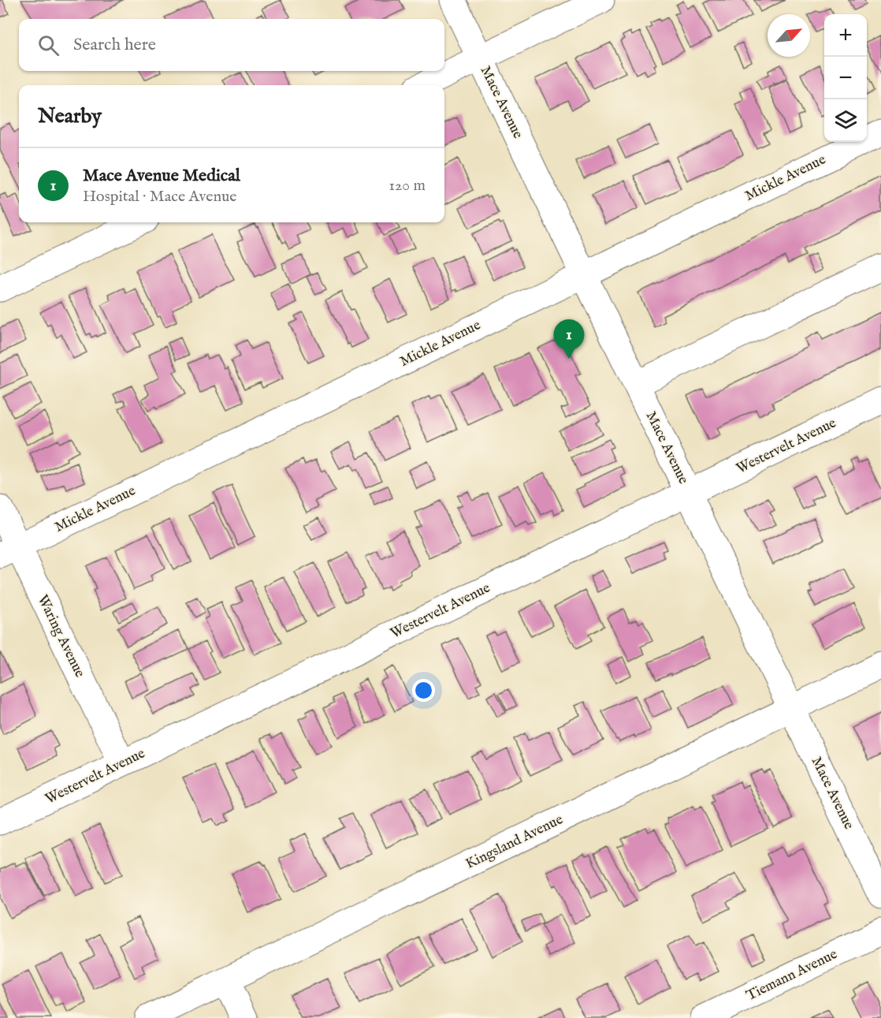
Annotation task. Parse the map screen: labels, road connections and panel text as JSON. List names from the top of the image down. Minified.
{"streets":{"street":["Mace Avenue","Mickle Avenue","Westervelt Avenue","Waring Avenue","Kingsland Avenue","Tiemann Avenue"]},"crossings":[["Mace Avenue","Mickle Avenue"],["Mace Avenue","Westervelt Avenue"],["Mace Avenue","Kingsland Avenue"],["Mickle Avenue","Waring Avenue"],["Westervelt Avenue","Waring Avenue"]],"north":"top right","page":{"map_buttons":["+","−"],"search":"Search here","heading":"Nearby","list":[{"mark":"1","name":"Mace Avenue Medical","note":"Hospital · Mace Avenue","value":"120 m"}],"pins":"1"}}
